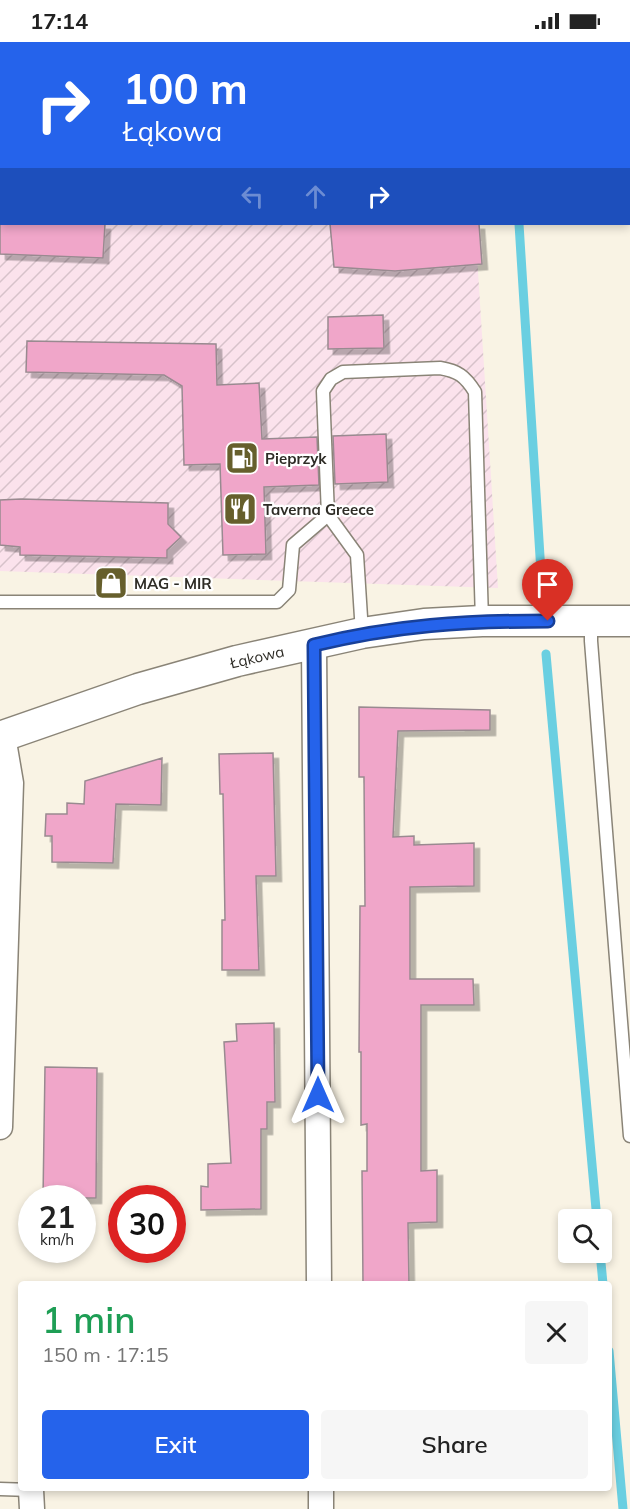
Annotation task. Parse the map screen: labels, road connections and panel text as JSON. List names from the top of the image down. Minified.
{"streets":{"street":["Łąkowa"]},"places":{"fuel station":["Pieprzyk"],"restaurant":["Taverna Greece"],"shop":["MAG - MIR"]},"page":{"status":"17:14","turn":["100 m","Łąkowa"],"speed":"21 km/h","limit":"30","heading":["1 min","150 m · 17:15"],"buttons":["Exit","Share"]}}
